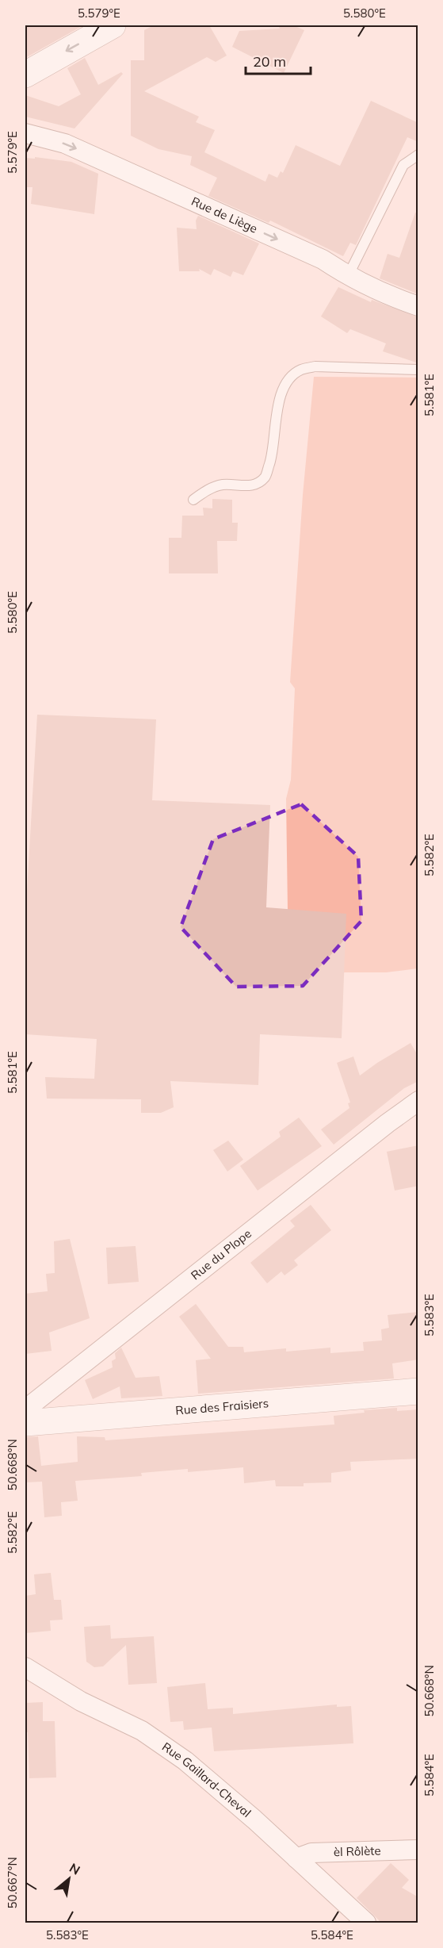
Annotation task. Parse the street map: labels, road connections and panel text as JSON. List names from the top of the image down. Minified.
{"streets":{"street":["Rue de Liège","Rue du Plope","Rue des Fraisiers","Rue Gaillard-Cheval","èl Rôlète"]},"crossings":[["Rue Gaillard-Cheval","èl Rôlète"]],"one_way":["Rue de Liège"],"scale_bar":"20 m","north":"top right","coordinates":["5.579°E","5.580°E","5.581°E","5.582°E","5.583°E","50.668°N","5.584°E","50.667°N"]}
